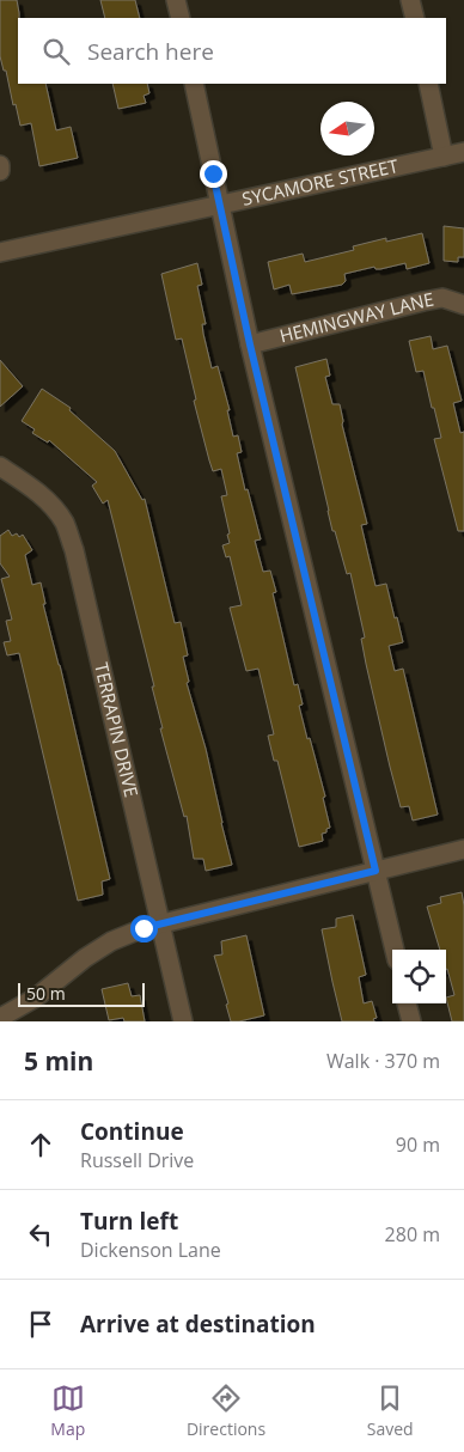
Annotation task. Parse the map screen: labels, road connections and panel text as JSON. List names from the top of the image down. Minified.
{"streets":{"street":["SYCAMORE STREET","HEMINGWAY LANE","TERRAPIN DRIVE"]},"scale_bar":"50 m","north":"left","page":{"search":"Search here","scale":"50 m","heading":["5 min","Walk · 370 m"],"list":[["Continue","Russell Drive","90 m"],["Turn left","Dickenson Lane","280 m"],"Arrive at destination"],"nav":["Map","Directions","Saved"]}}
